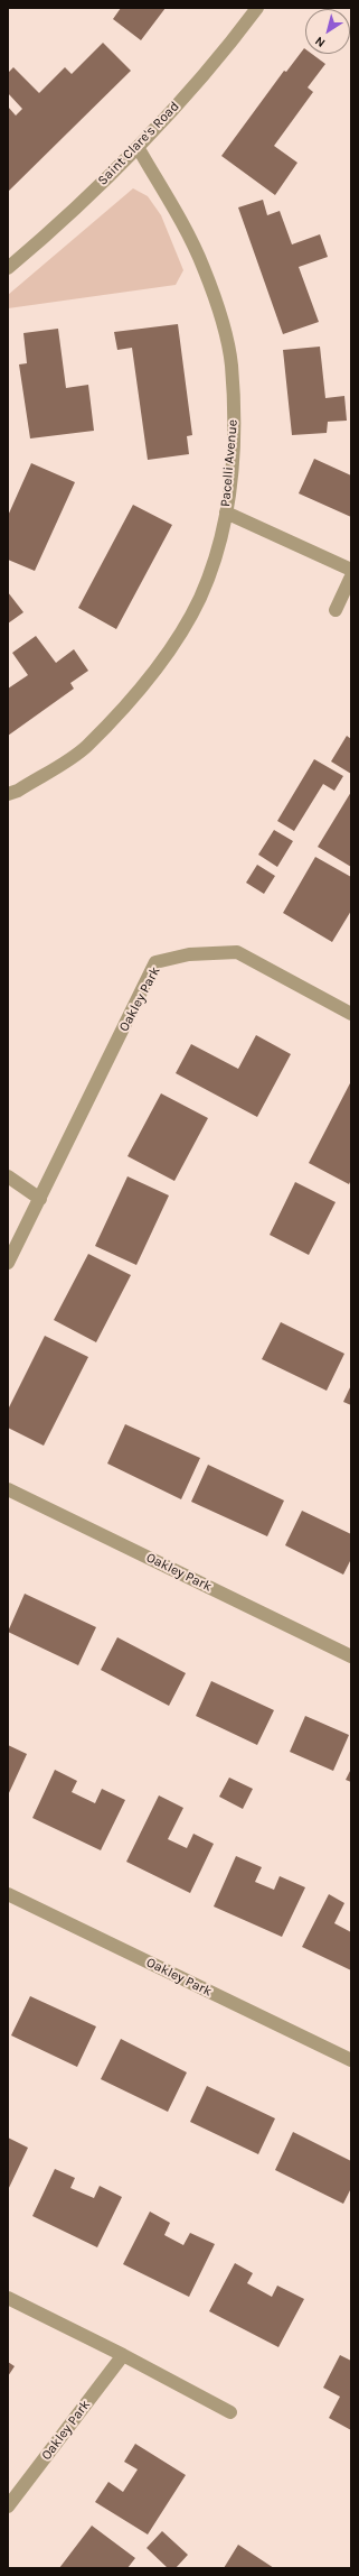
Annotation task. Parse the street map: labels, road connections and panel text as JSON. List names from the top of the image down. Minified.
{"streets":{"street":["Saint Clare's Road","Pacelli Avenue","Oakley Park"]},"crossings":[["Saint Clare's Road","Pacelli Avenue"]],"north":"bottom left"}
